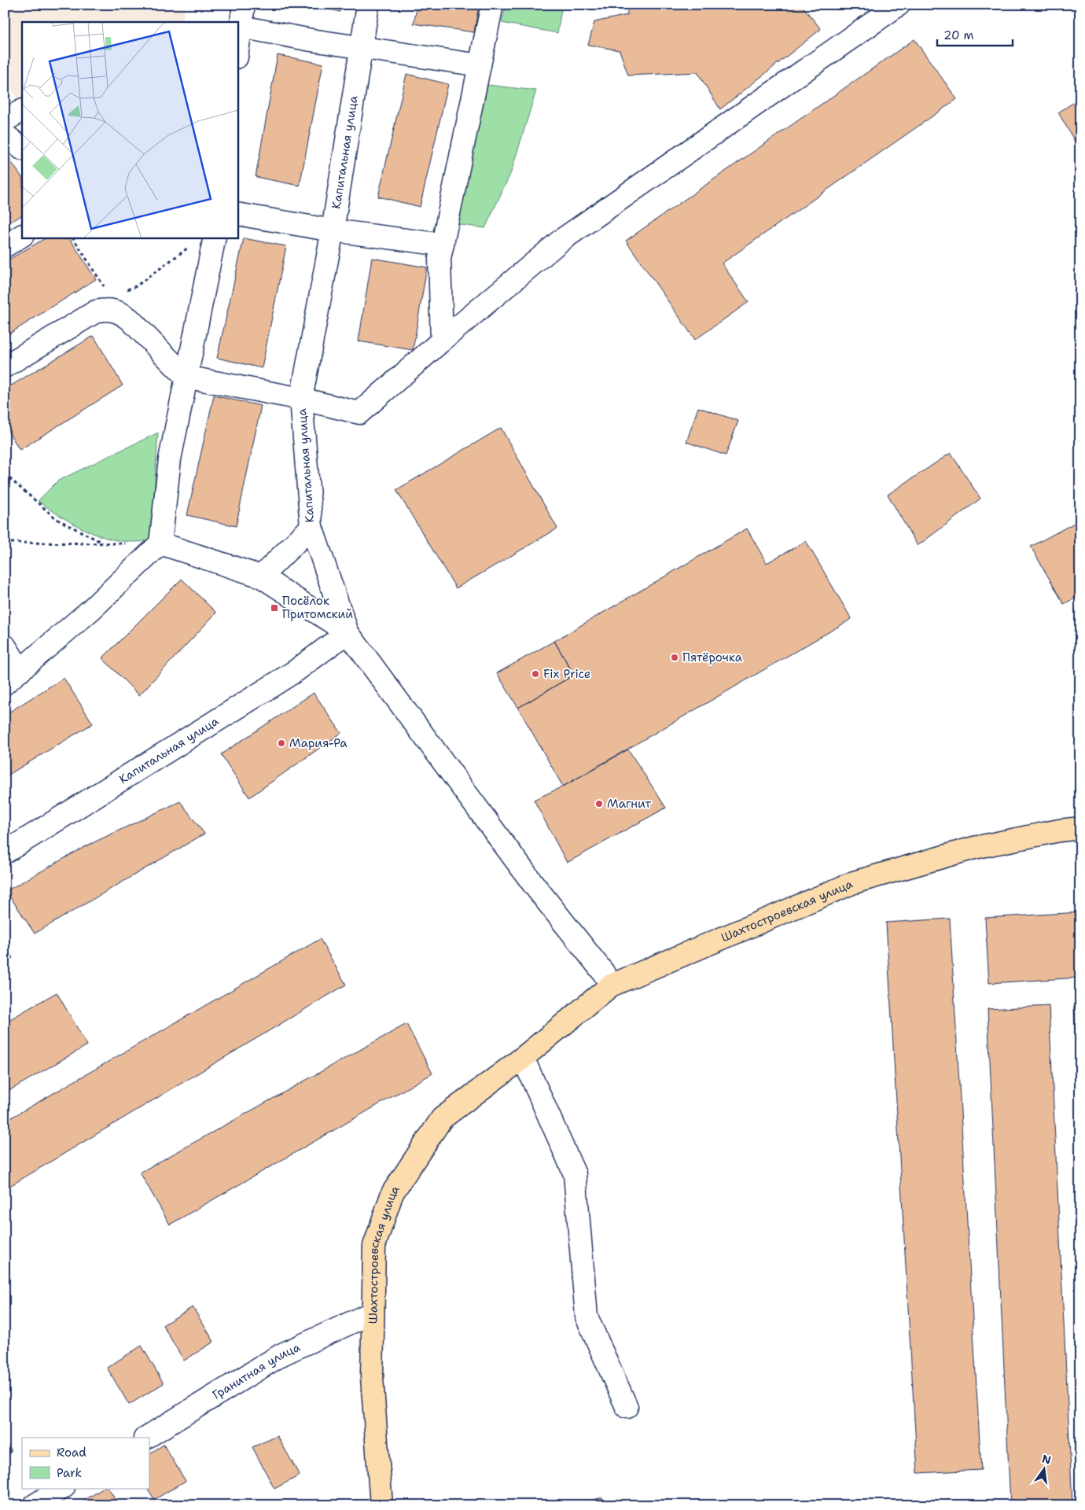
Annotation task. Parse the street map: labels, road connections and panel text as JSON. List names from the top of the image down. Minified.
{"streets":{"main road":["Шахтостроевская улица"],"street":["Капитальная улица","Гранитная улица"]},"crossings":[["Шахтостроевская улица","Гранитная улица"]],"places":{"transit":["Посёлок Притомский"],"other":["Пятёрочка","Fix Price","Мария-Ра","Магнит"]},"legend":["Road","Park"],"scale_bar":"20 m","north":"top"}
